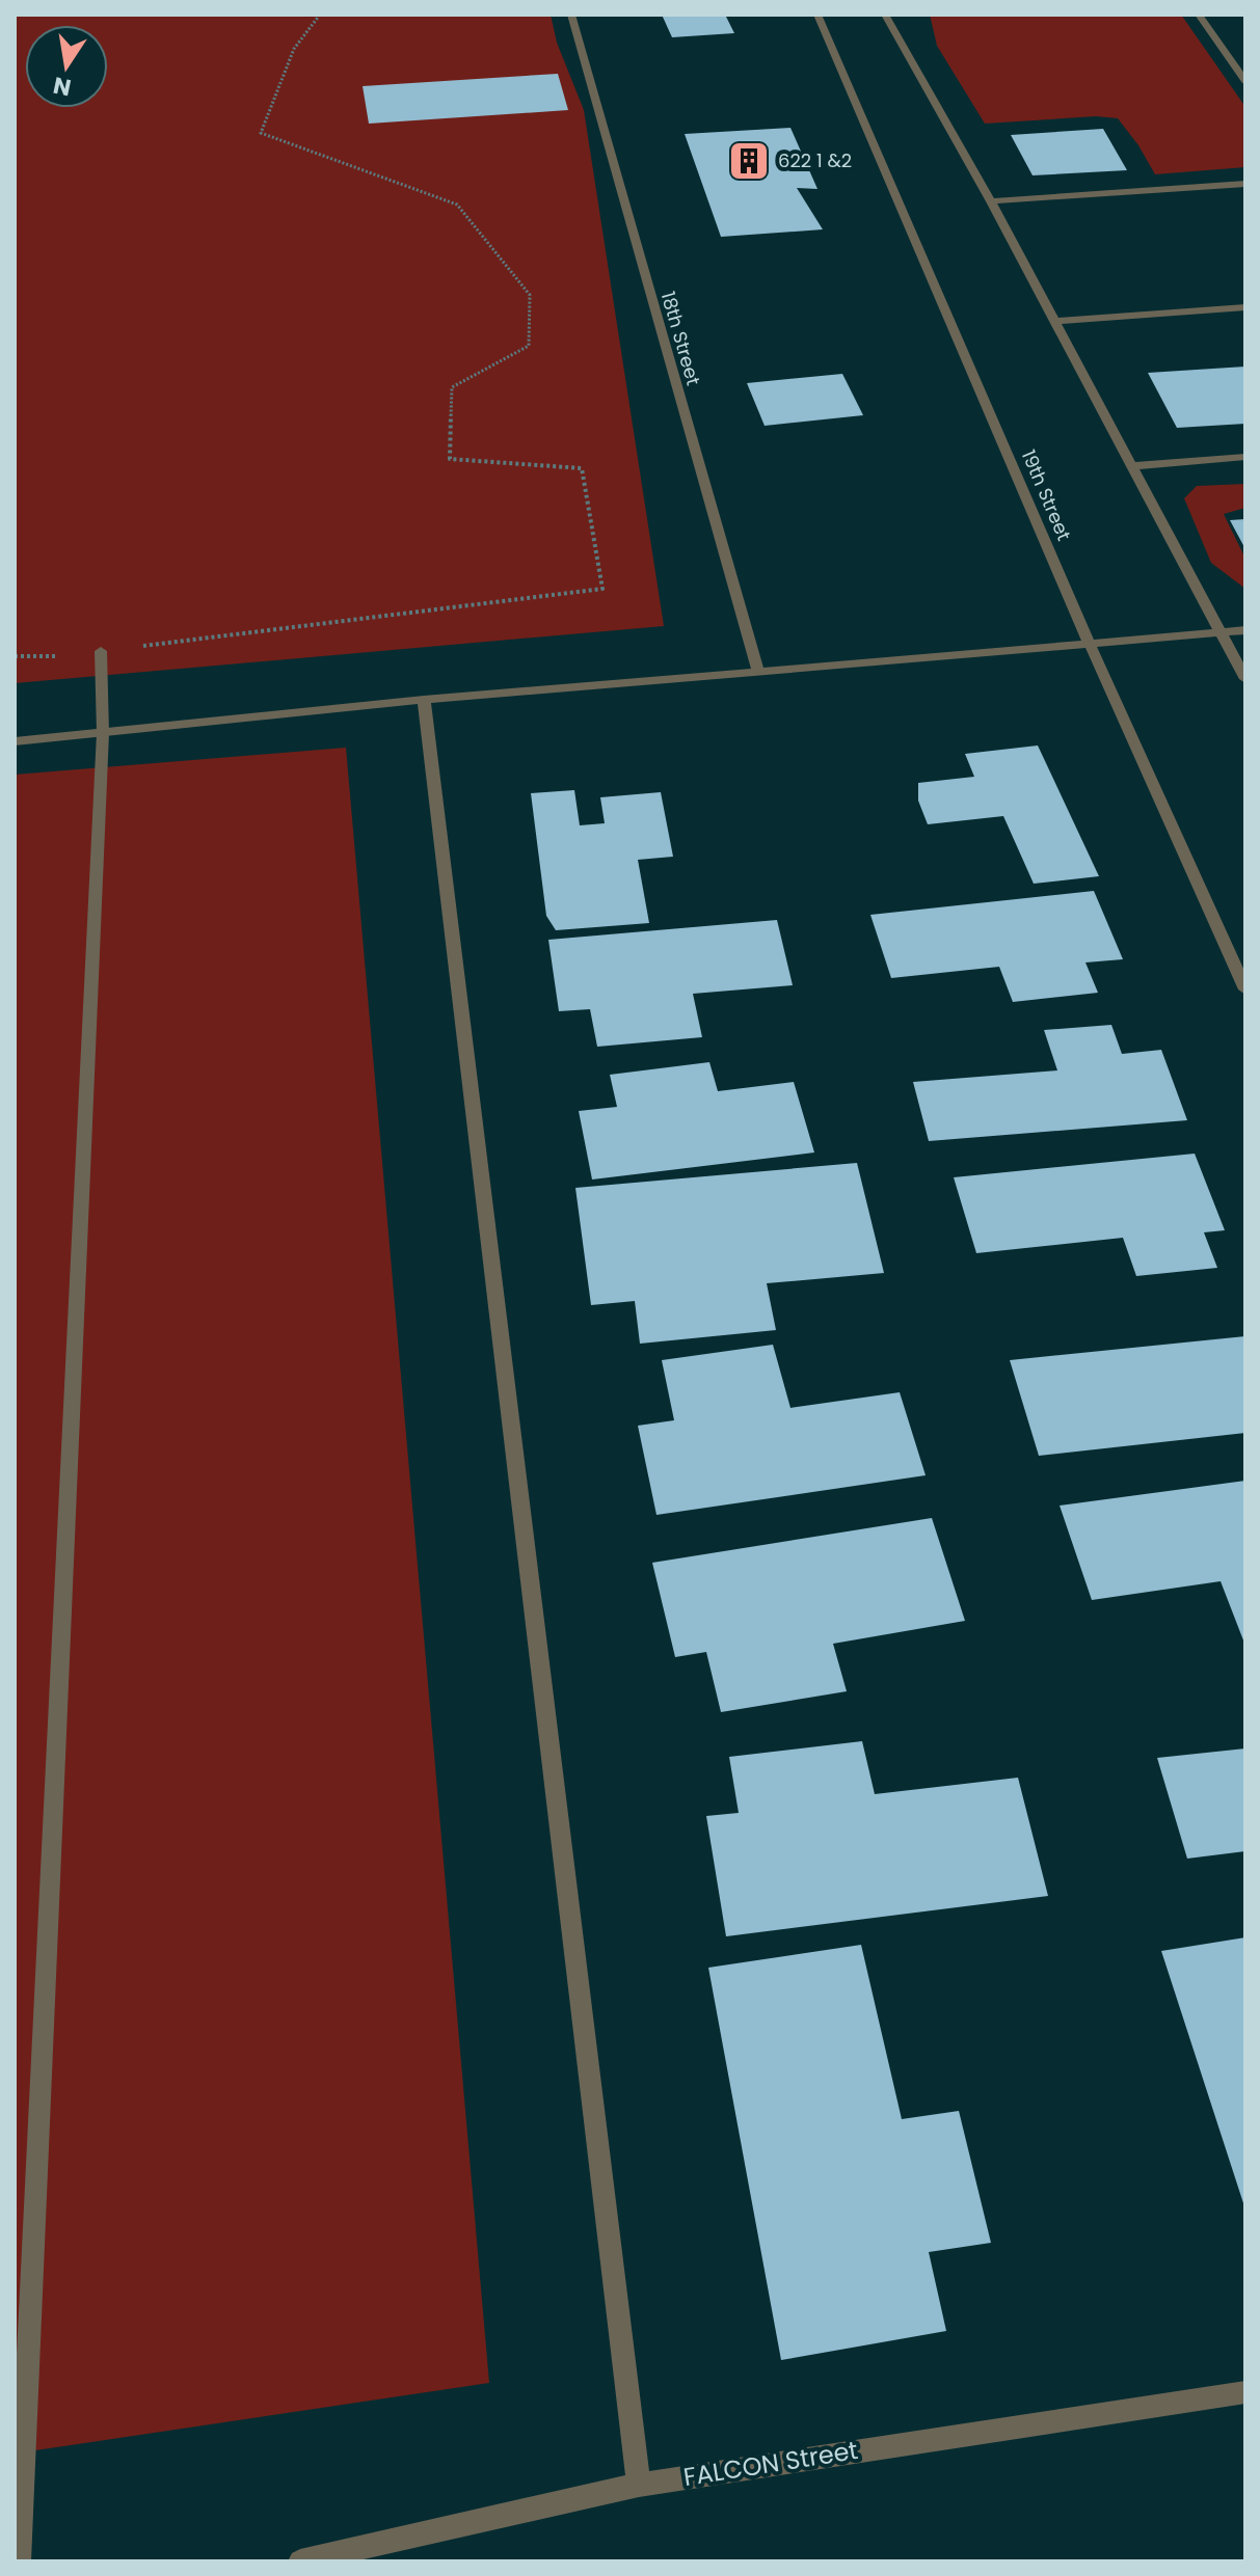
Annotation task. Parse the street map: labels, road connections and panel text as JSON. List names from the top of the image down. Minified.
{"streets":{"street":["18th Street","19th Street","FALCON Street"]},"places":{"building":["622 1 &2"]},"north":"bottom"}
